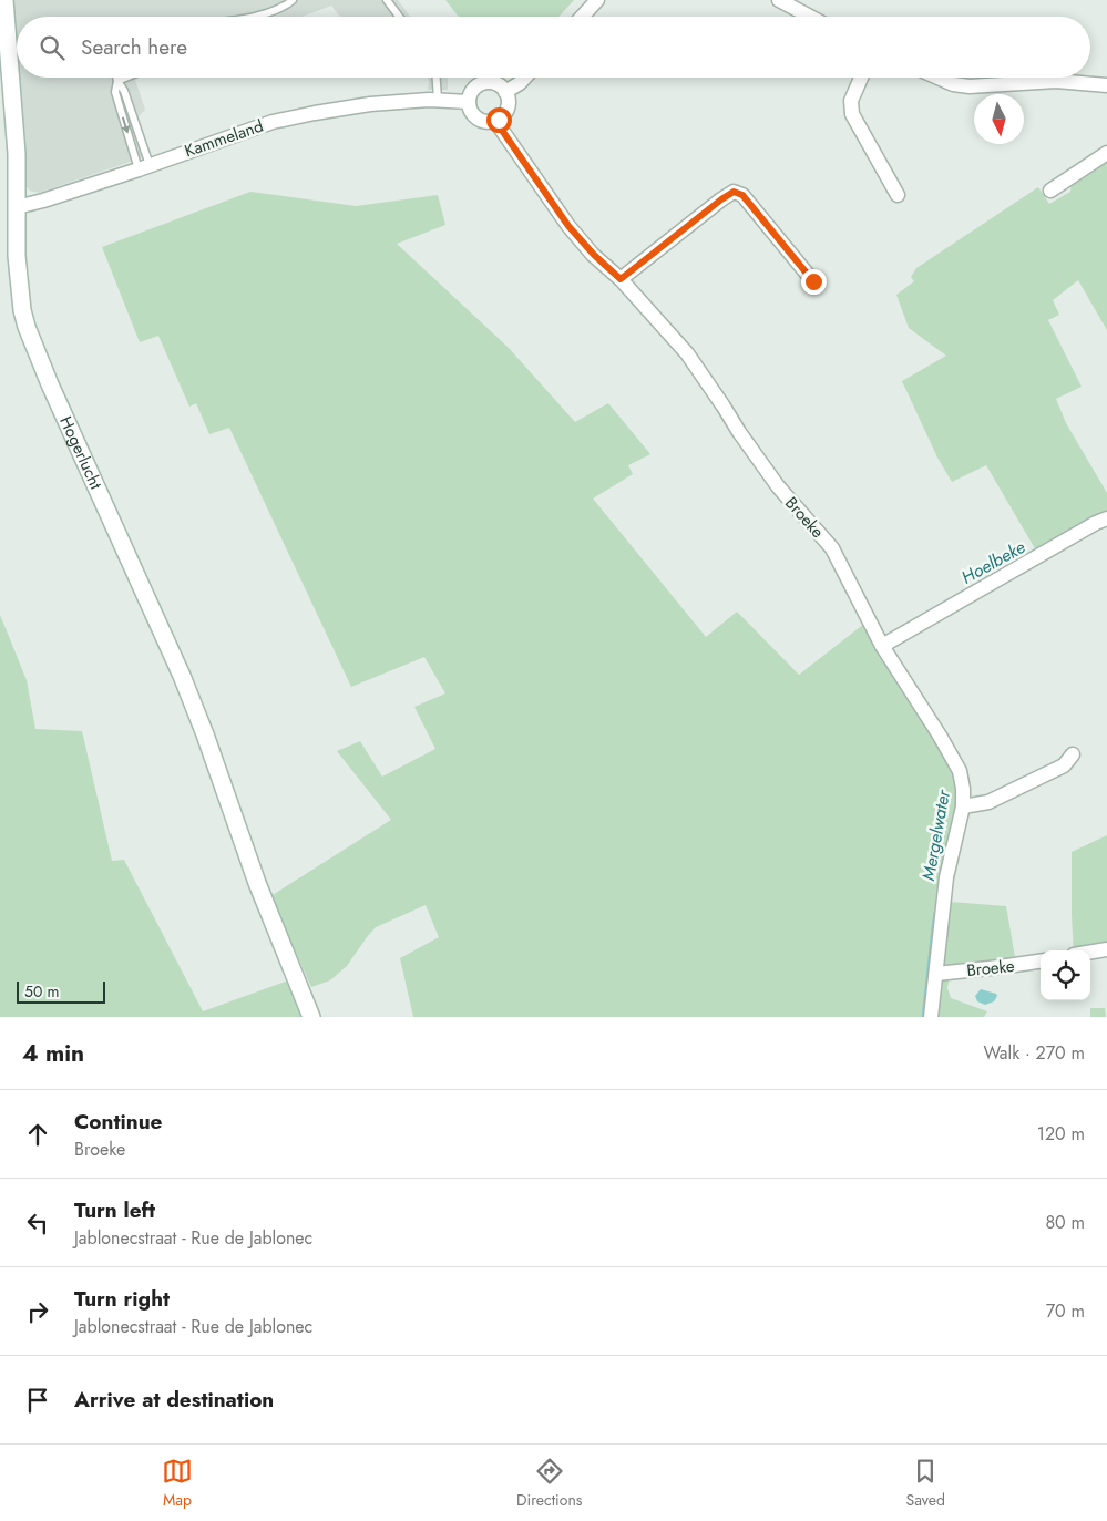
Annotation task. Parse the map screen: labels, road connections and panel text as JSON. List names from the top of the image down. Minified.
{"streets":{"street":["Kammeland","Hogerlucht","Broeke"]},"crossings":[["Kammeland","Hogerlucht"],["Kammeland","Broeke"]],"water":["Hoelbeke","Mergelwater"],"scale_bar":"50 m","north":"bottom","page":{"search":"Search here","scale":"50 m","heading":["4 min","Walk · 270 m"],"list":[["Continue","Broeke","120 m"],["Turn left","Jablonecstraat - Rue de Jablonec","80 m"],["Turn right","Jablonecstraat - Rue de Jablonec","70 m"],"Arrive at destination"],"nav":["Map","Directions","Saved"]}}
